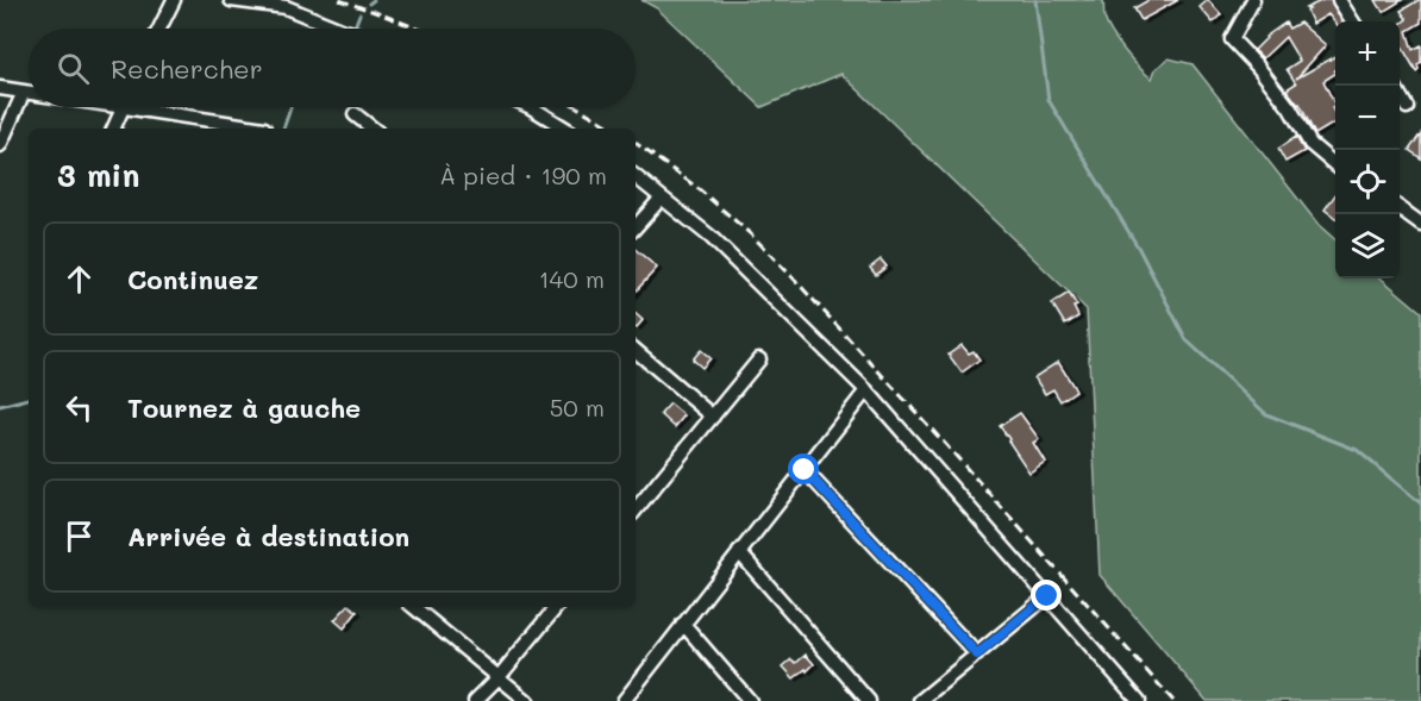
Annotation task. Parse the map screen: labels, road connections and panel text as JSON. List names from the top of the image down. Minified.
{"page":{"map_buttons":["+","−"],"search":"Rechercher","heading":["3 min","À pied · 190 m"],"list":[["Continuez","140 m"],["Tournez à gauche","50 m"],"Arrivée à destination"]}}
